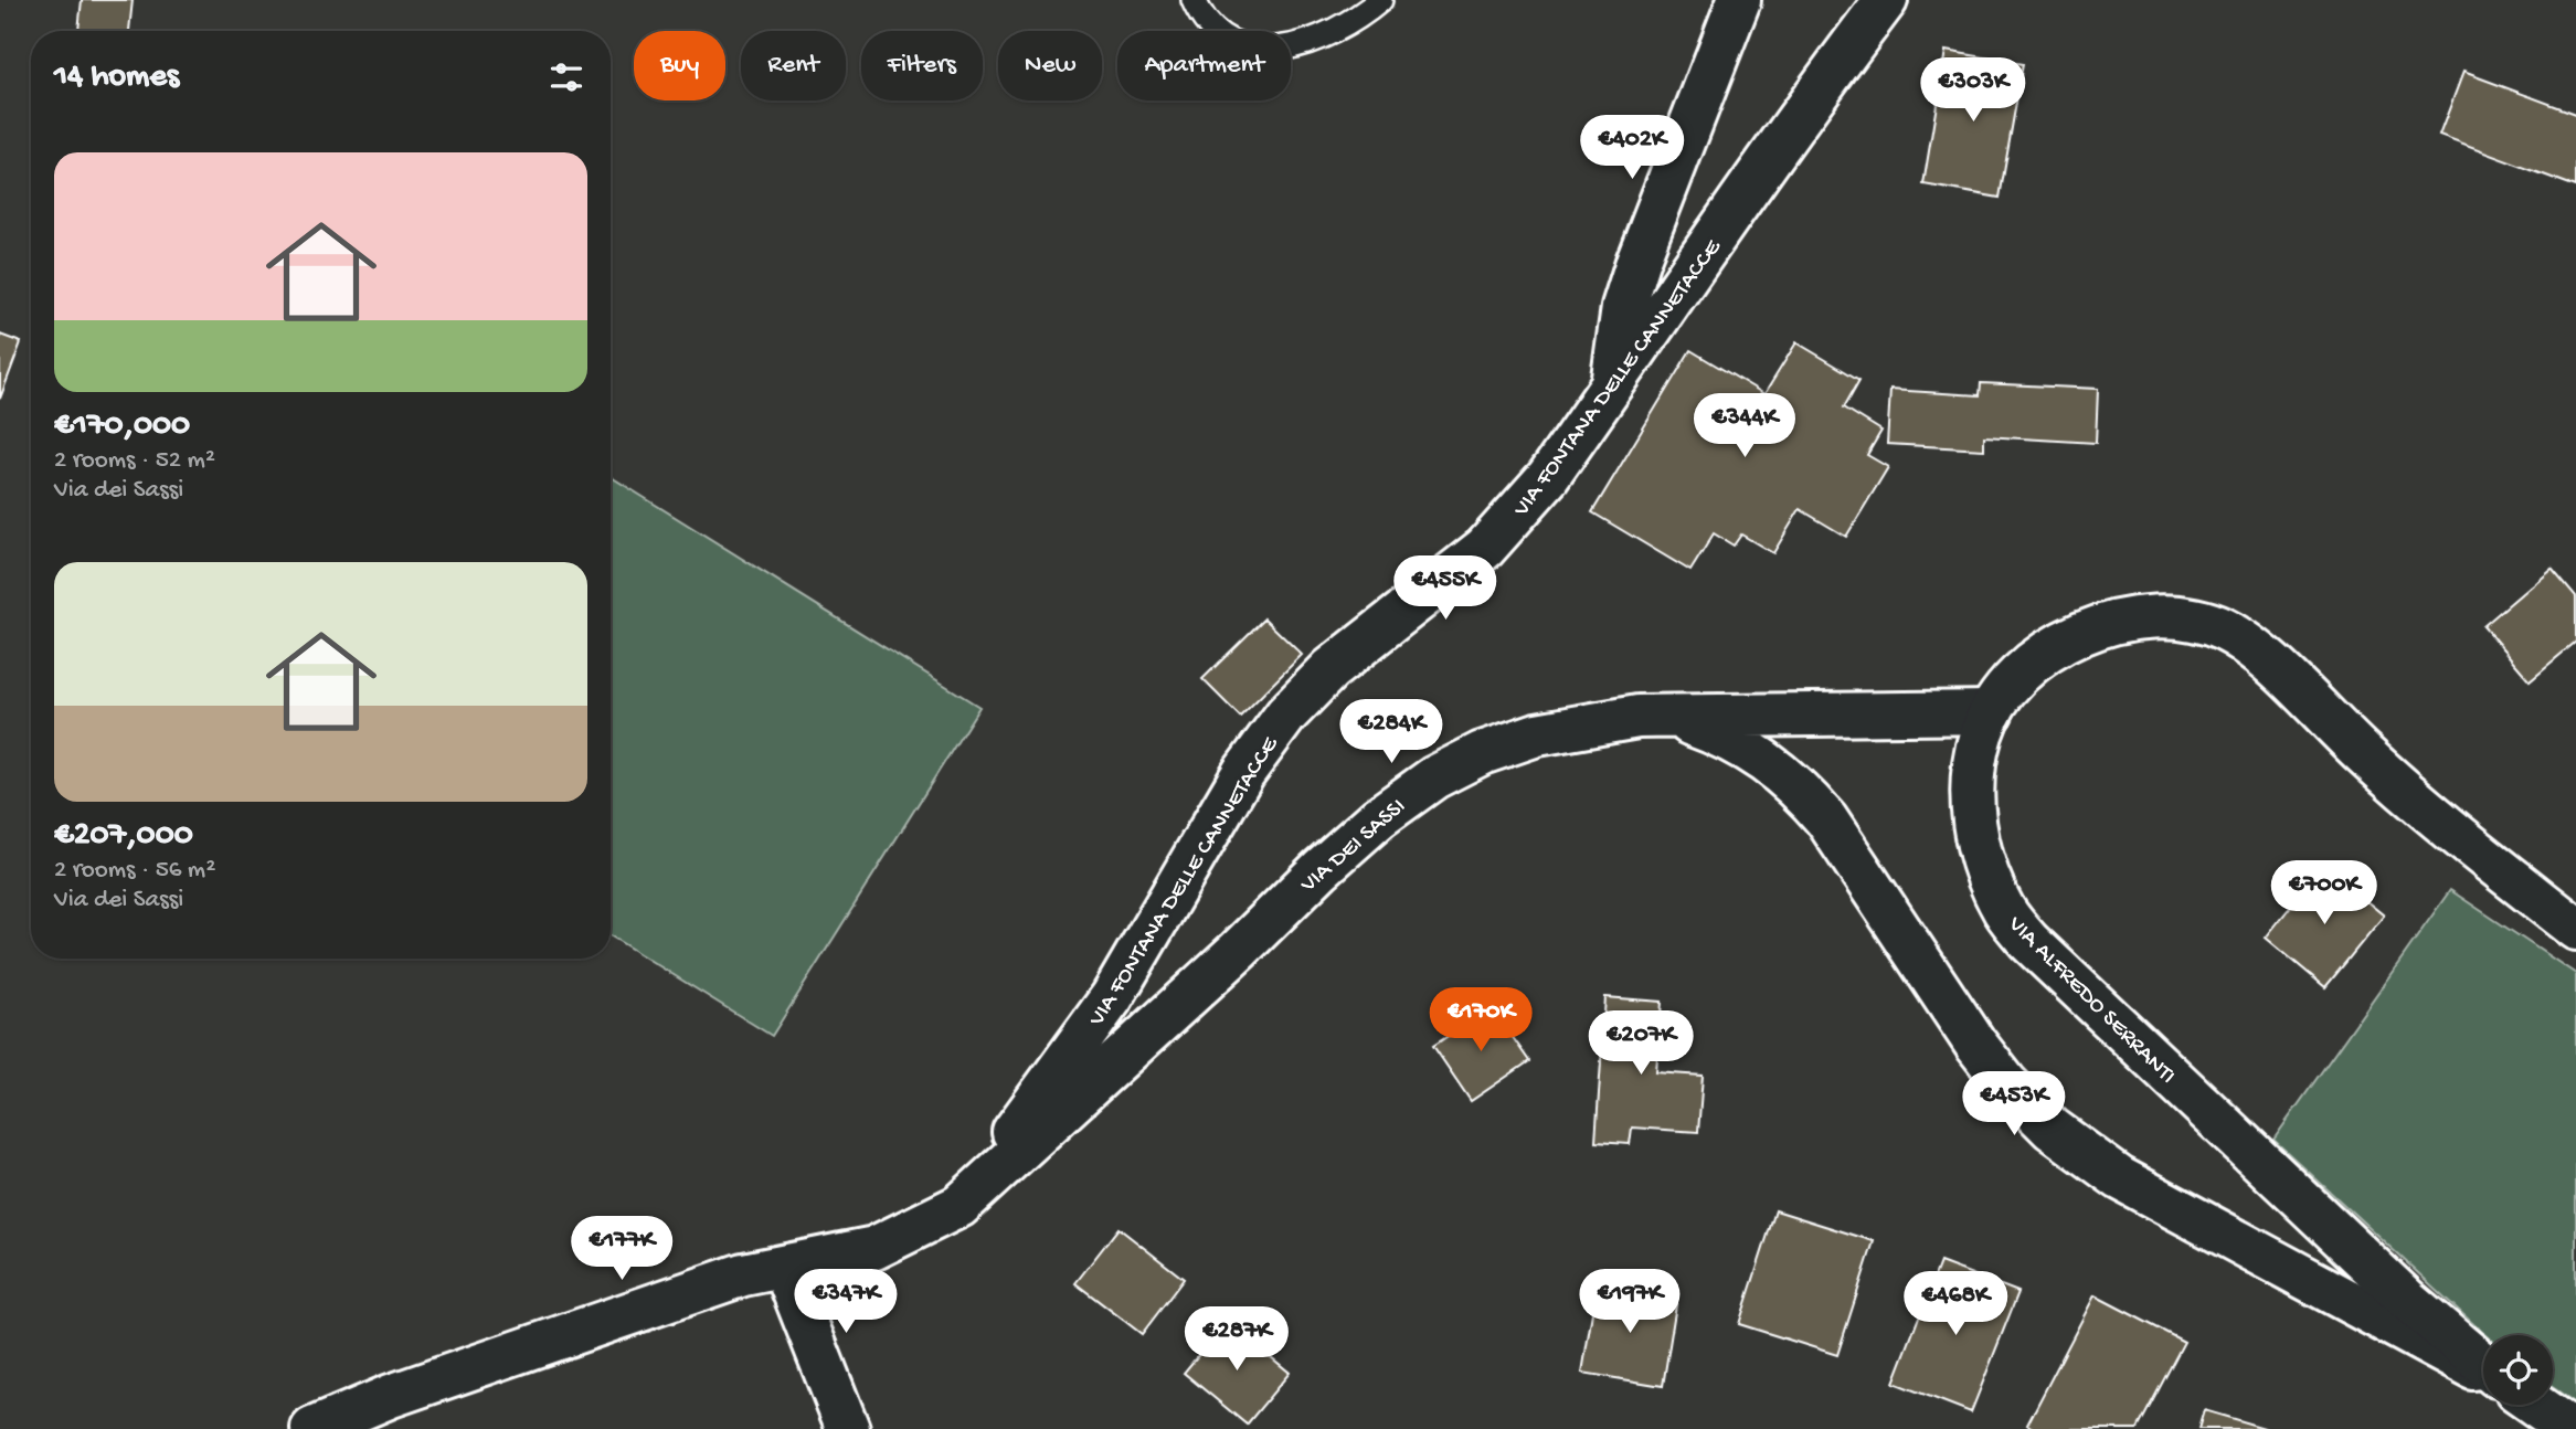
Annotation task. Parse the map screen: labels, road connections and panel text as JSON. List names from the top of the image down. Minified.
{"streets":{"street":["VIA FONTANA DELLE CANNETACCE","VIA DEI SASSI","VIA ALFREDO SERRANTI"]},"crossings":[["VIA FONTANA DELLE CANNETACCE","VIA DEI SASSI"],["VIA DEI SASSI","VIA ALFREDO SERRANTI"]],"page":{"chip":["Buy","Rent","Filters","New","Apartment"],"heading":"14 homes","price":["€303K","€402K","€344K","€455K","€284K","€700K","€170K","€207K","€453K","€177K","€347K","€197K","€468K","€287K"],"list":[{"name":"€170,000","note":"2 rooms · 52 m² · Via dei Sassi"},{"name":"€207,000","note":"2 rooms · 56 m² · Via dei Sassi"}]}}
